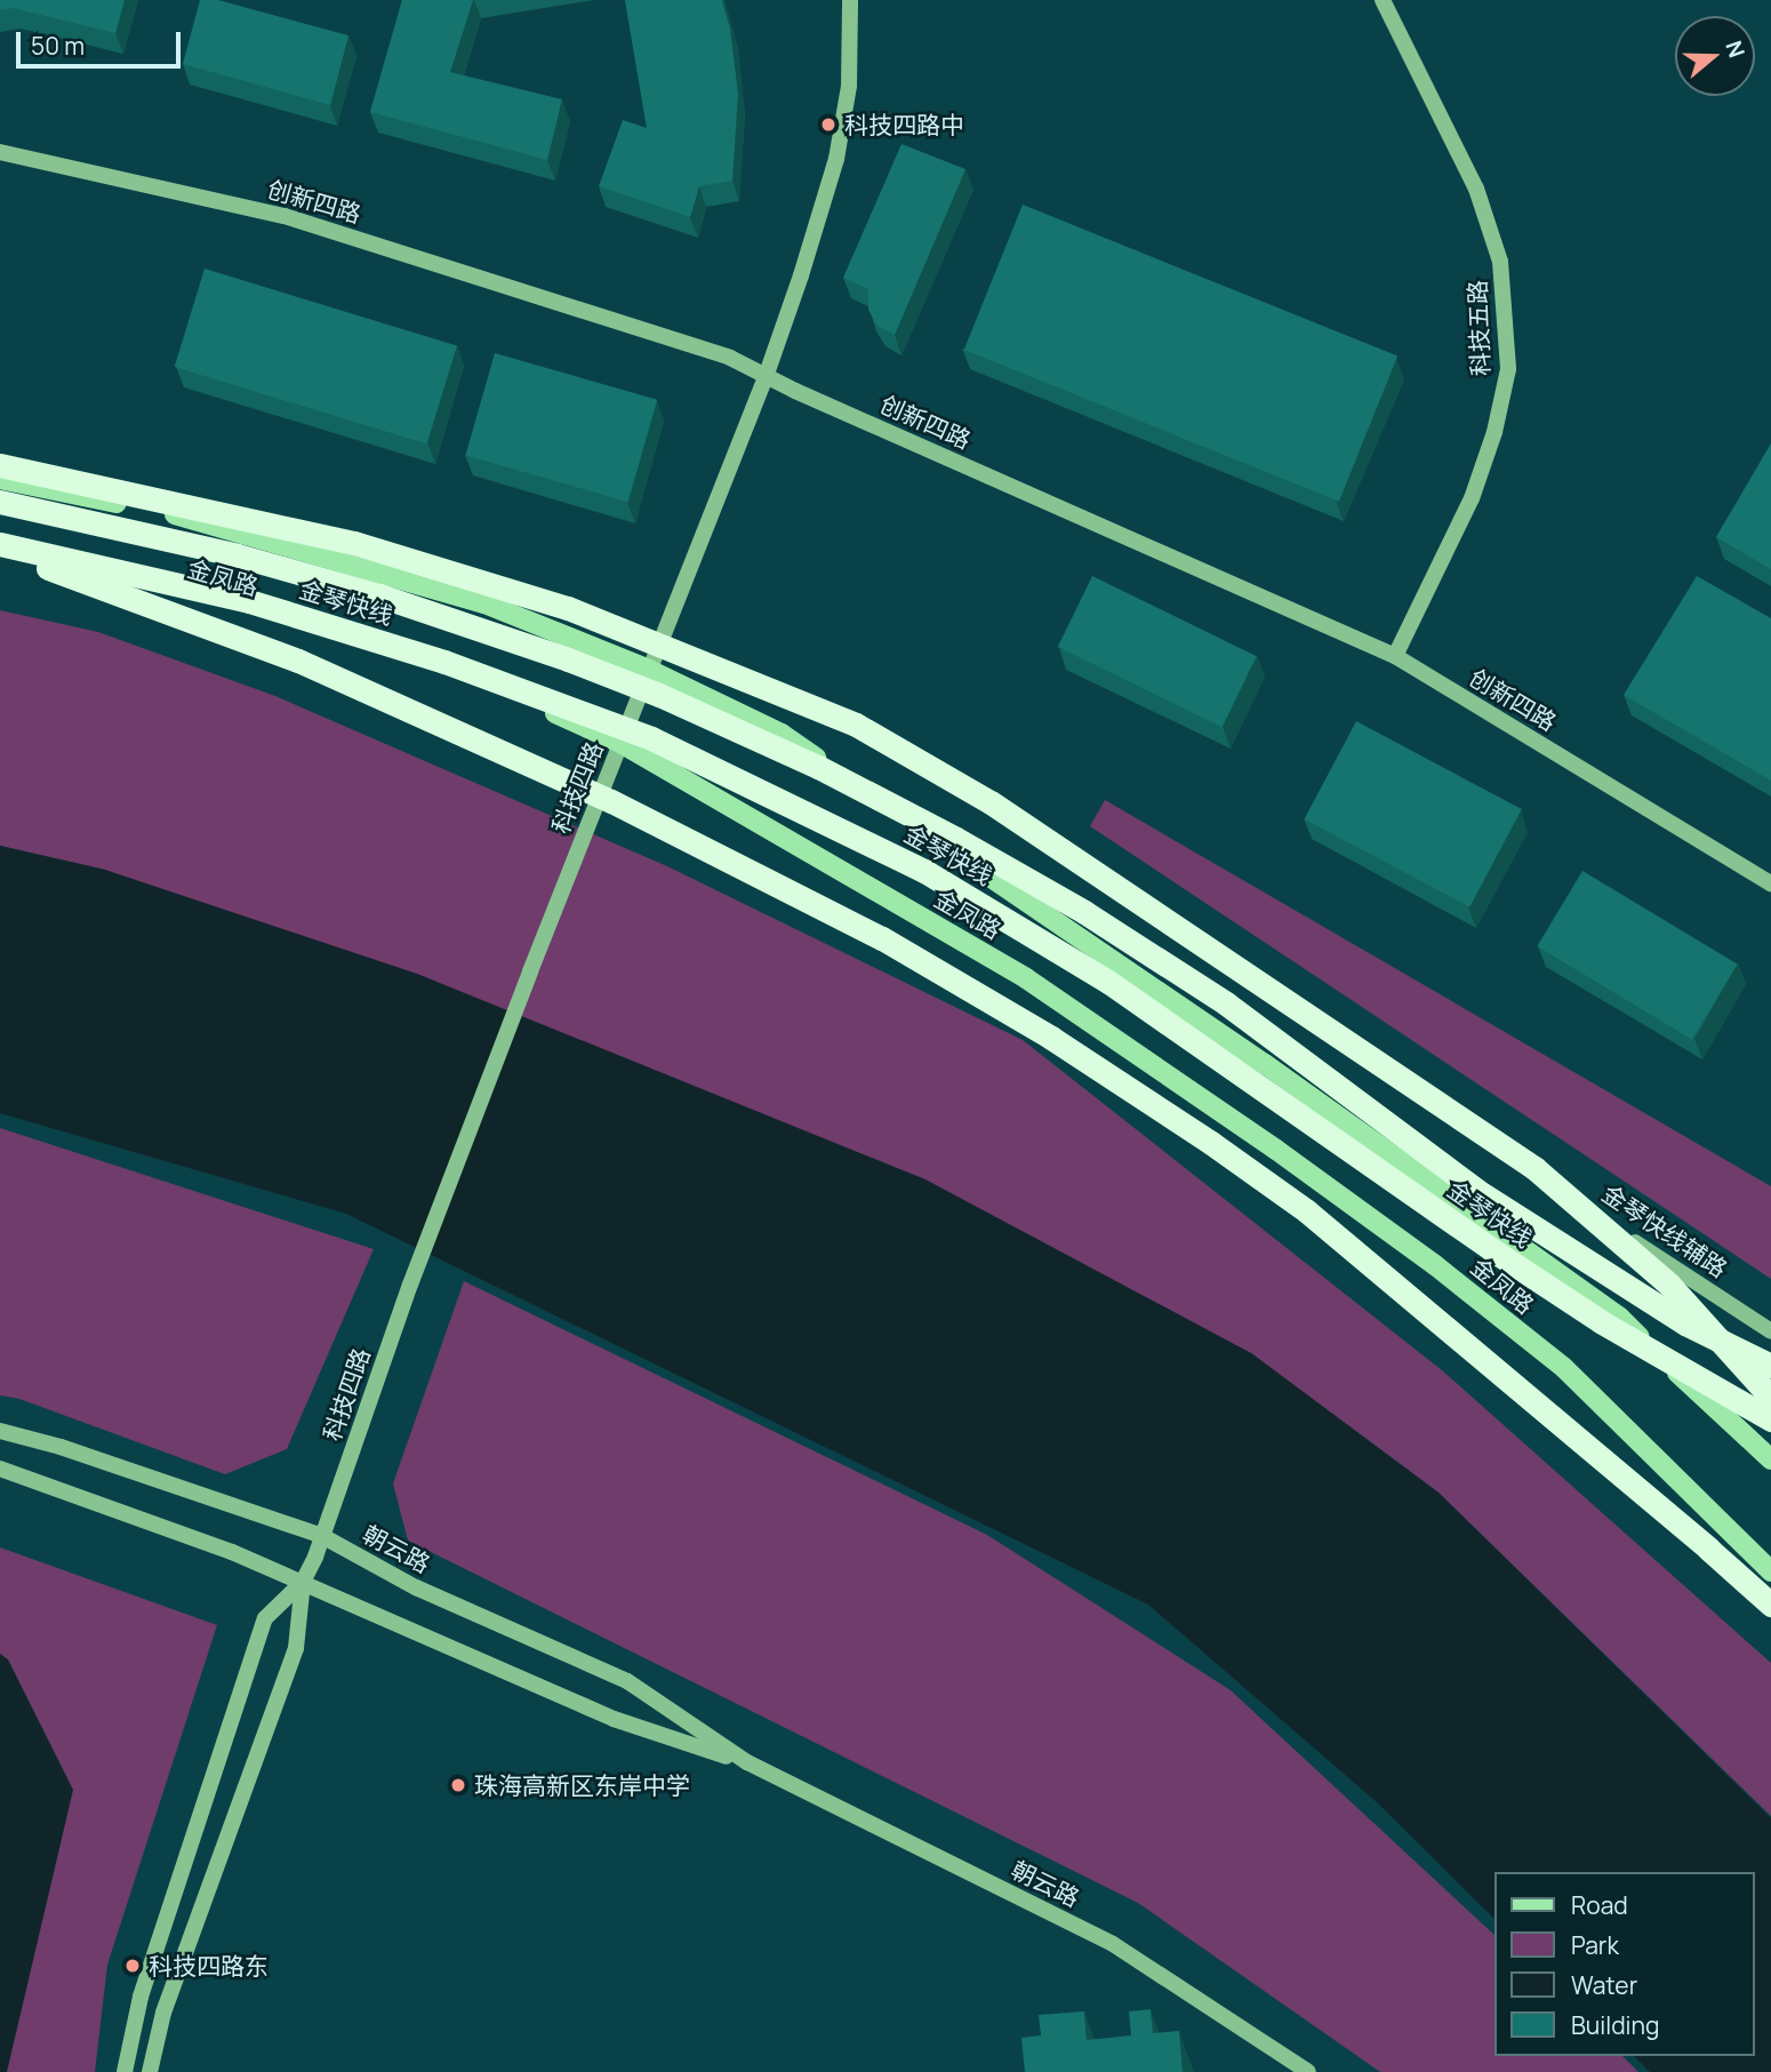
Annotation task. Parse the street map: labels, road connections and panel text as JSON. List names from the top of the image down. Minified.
{"streets":{"highway":["金琴快线"],"main road":["金凤路"],"street":["创新四路","科技五路","科技四路","金琴快线辅路","朝云路"]},"crossings":[["创新四路","科技五路"],["创新四路","科技四路"],["金凤路","科技四路"],["科技四路","朝云路"]],"places":["科技四路中","珠海高新区东岸中学","科技四路东"],"legend":["Road","Park","Water","Building"],"scale_bar":"50 m","north":"right"}
